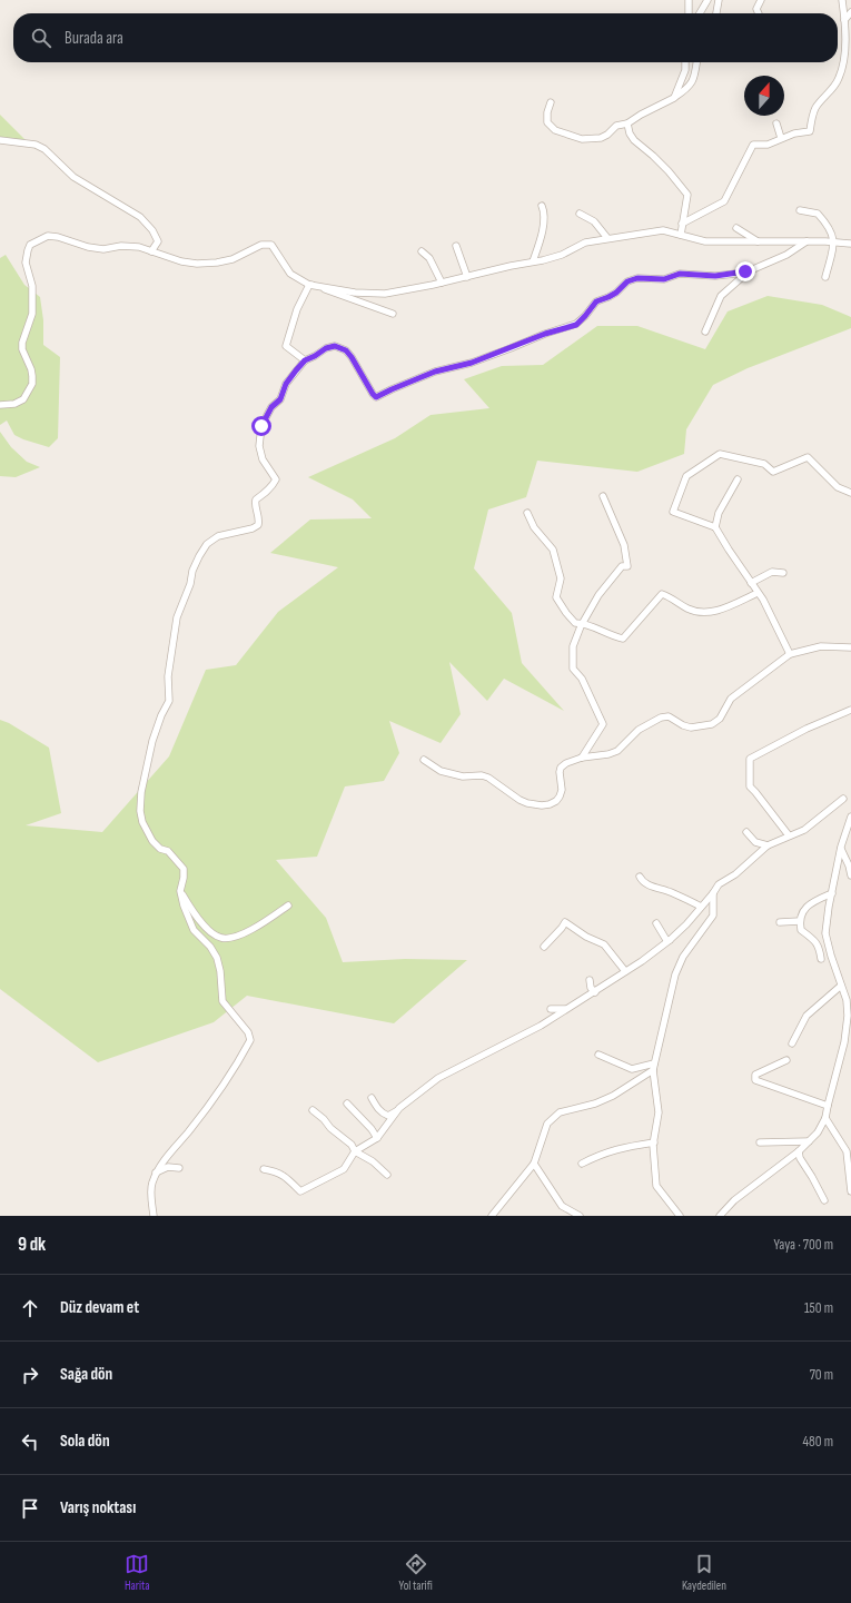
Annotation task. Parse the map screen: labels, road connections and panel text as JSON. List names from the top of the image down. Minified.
{"north":"top","page":{"search":"Burada ara","heading":["9 dk","Yaya · 700 m"],"list":[["Düz devam et","150 m"],["Sağa dön","70 m"],["Sola dön","480 m"],"Varış noktası"],"nav":["Harita","Yol tarifi","Kaydedilen"]}}
